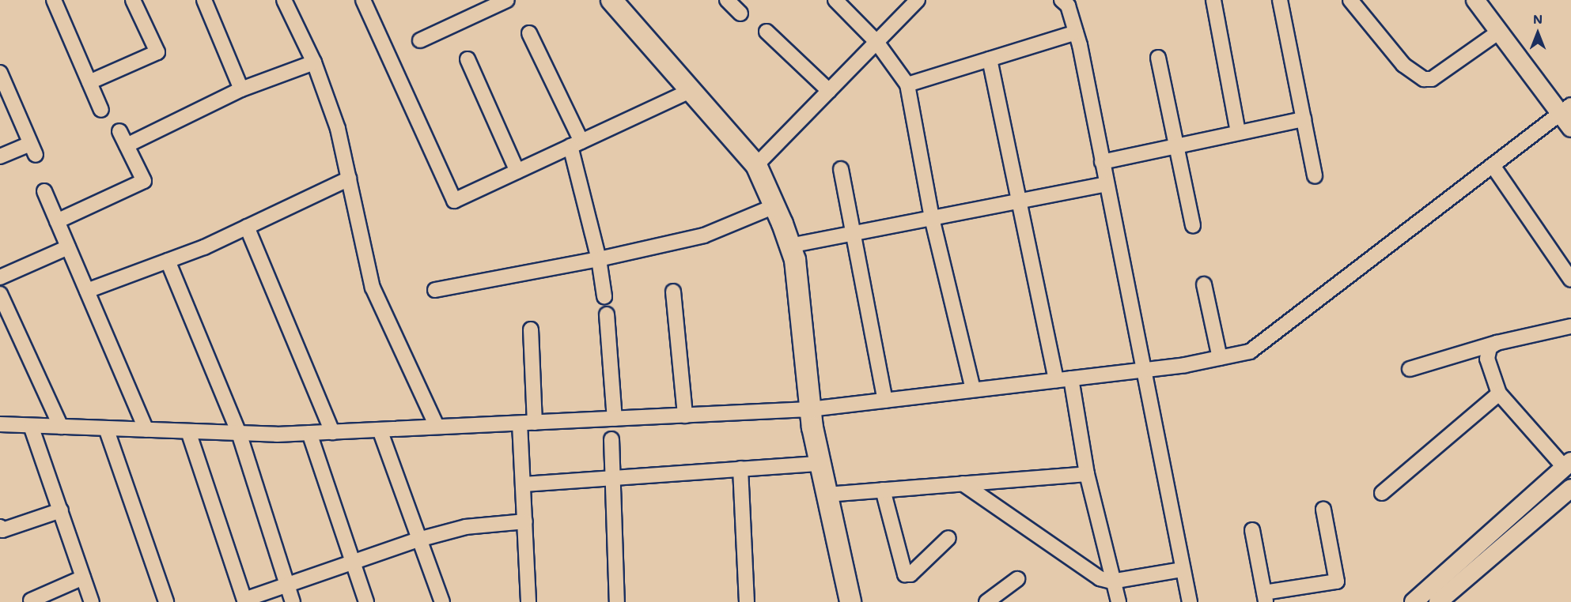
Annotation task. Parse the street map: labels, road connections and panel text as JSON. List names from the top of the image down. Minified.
{"north":"top"}
